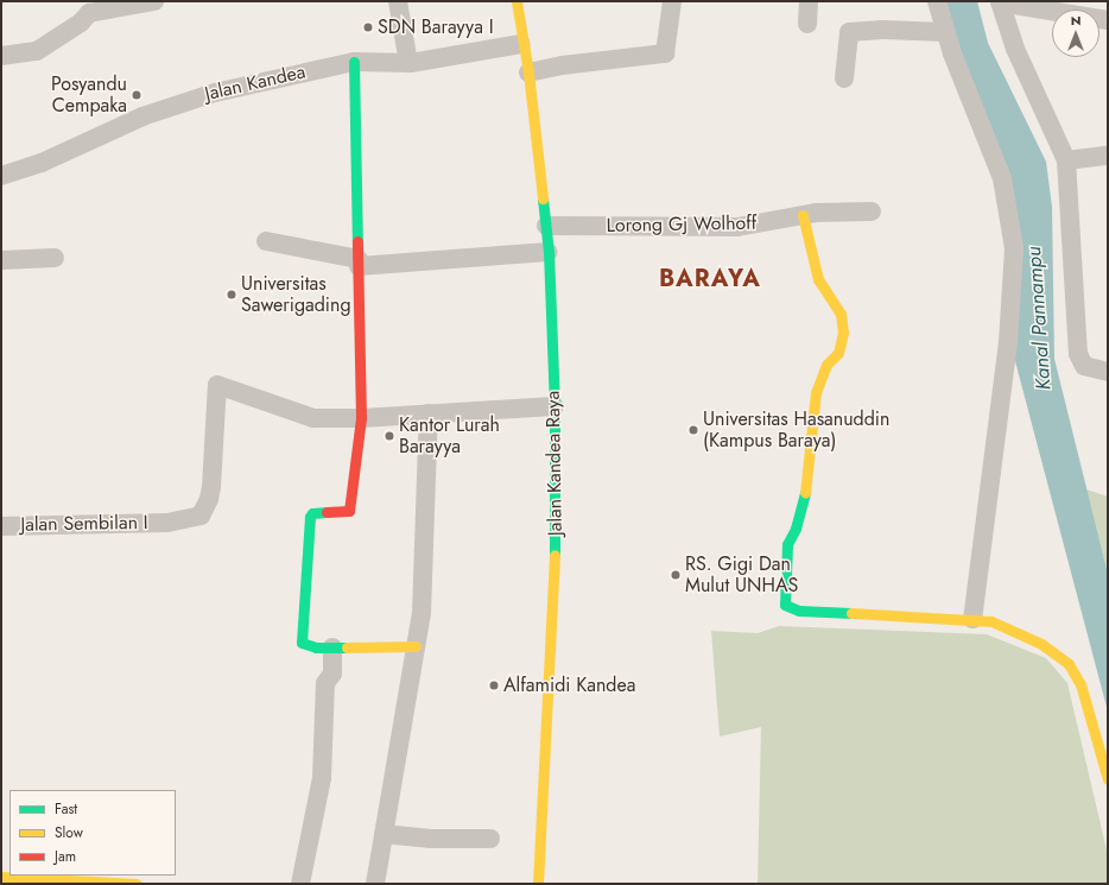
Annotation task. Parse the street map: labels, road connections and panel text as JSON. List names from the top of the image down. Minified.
{"streets":{"main road":["Jalan Kandea Raya"],"street":["Jalan Kandea","Lorong Gj Wolhoff","Jalan Sembilan I"]},"crossings":[["Jalan Kandea","Jalan Kandea Raya"],["Lorong Gj Wolhoff","Jalan Kandea Raya"]],"districts":["BARAYA"],"water":["Kanal Pannampu"],"places":["SDN Barayya I","Posyandu Cempaka","Universitas Sawerigading","Universitas Hasanuddin (Kampus Baraya)","Kantor Lurah Barayya","RS. Gigi Dan Mulut UNHAS","Alfamidi Kandea"],"legend":["Fast","Slow","Jam"],"north":"top"}
